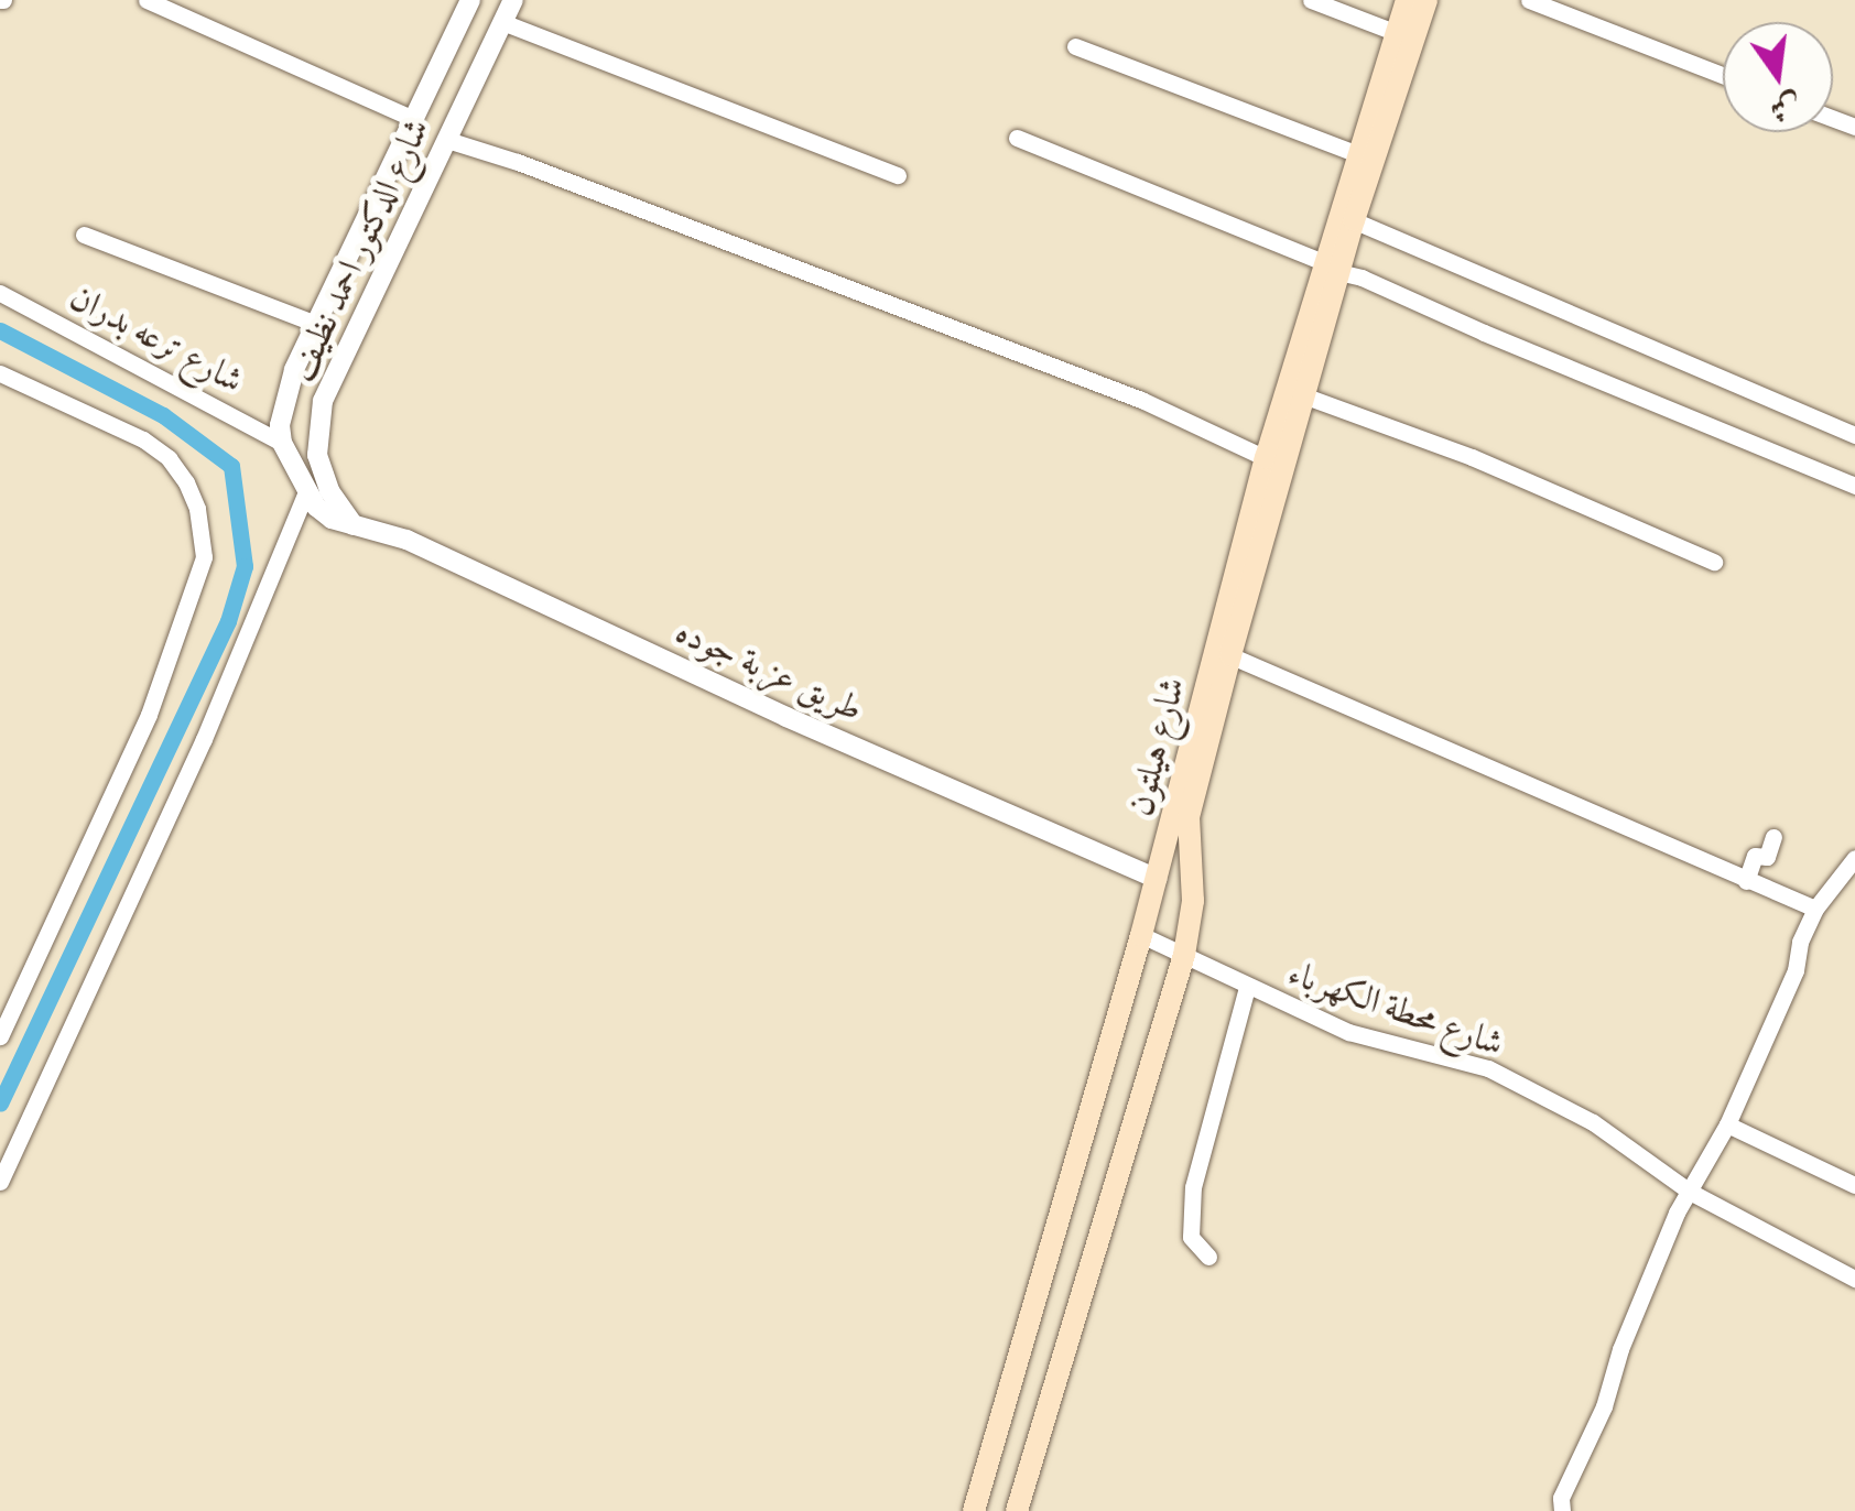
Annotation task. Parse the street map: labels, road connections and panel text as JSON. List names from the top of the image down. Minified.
{"streets":{"main road":["شارع هيلتون"],"street":["شارع الدكتور احمد نظيف","شارع ترعه بدران","طريق عزبة جوده","شارع محطة الكهرباء"]},"crossings":[["شارع الدكتور احمد نظيف","شارع ترعه بدران"],["شارع الدكتور احمد نظيف","طريق عزبة جوده"],["طريق عزبة جوده","شارع هيلتون"],["شارع هيلتون","شارع محطة الكهرباء"]],"north":"bottom"}
